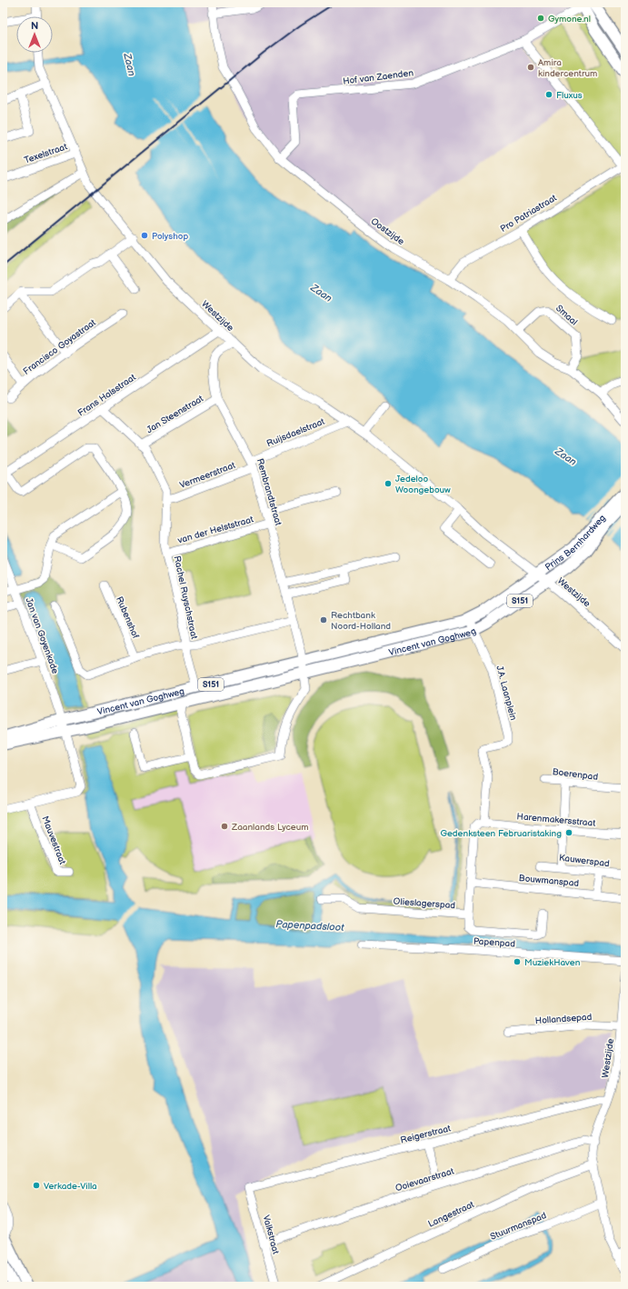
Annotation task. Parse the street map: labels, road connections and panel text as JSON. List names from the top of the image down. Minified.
{"streets":{"main road":["Prins Bernhardweg","S151","Vincent van Goghweg"],"street":["Hof van Zaenden","Texelstraat","Pro Patriastraat","Oostzijde","Smaal","Westzijde","Francisco Goyastraat","Frans Halsstraat","Jan Steenstraat","Ruijsdaelstraat","Vermeerstraat","Rembrandtstraat","van der Helststraat","Rachel Ruyschstraat","Rubenshof","Jan van Goyenkade","J.A. Laanplein","Boerenpad","Harenmakersstraat","Mauvestraat","Kauwerspad","Bouwmanspad","Olieslagerspad","Papenpad","Hollandsepad","Reigerstraat","Ooievaarstraat","Langestraat","Stuurmanspad","Valkstraat"]},"crossings":[["Hof van Zaenden","Oostzijde"],["Texelstraat","Westzijde"],["Pro Patriastraat","Oostzijde"],["Oostzijde","Smaal"],["Westzijde","Frans Halsstraat"],["Westzijde","Ruijsdaelstraat"],["Westzijde","Rembrandtstraat"],["Westzijde","Prins Bernhardweg"],["Westzijde","Vincent van Goghweg"],["Westzijde","Hollandsepad"],["Westzijde","Reigerstraat"],["Westzijde","Ooievaarstraat"],["Westzijde","Langestraat"],["Westzijde","Stuurmanspad"],["Jan Steenstraat","Rembrandtstraat"],["Ruijsdaelstraat","Vermeerstraat"],["Ruijsdaelstraat","Rembrandtstraat"],["Vermeerstraat","Rembrandtstraat"],["Vermeerstraat","Rachel Ruyschstraat"],["Rembrandtstraat","van der Helststraat"],["Rembrandtstraat","Vincent van Goghweg"],["van der Helststraat","Rachel Ruyschstraat"],["Prins Bernhardweg","Vincent van Goghweg"],["Rachel Ruyschstraat","Vincent van Goghweg"],["Jan van Goyenkade","Vincent van Goghweg"],["Vincent van Goghweg","J.A. Laanplein"],["J.A. Laanplein","Harenmakersstraat"],["Reigerstraat","Valkstraat"],["Ooievaarstraat","Valkstraat"]],"water":["Zaan","Papenpadsloot"],"places":["Gymone.nl","Amira kindercentrum","Fluxus","Polyshop","Jedeloo Woongebouw","Rechtbank Noord-Holland","Zaanlands Lyceum","Gedenksteen Februaristaking","MuziekHaven","Verkade-Villa"],"north":"top"}
